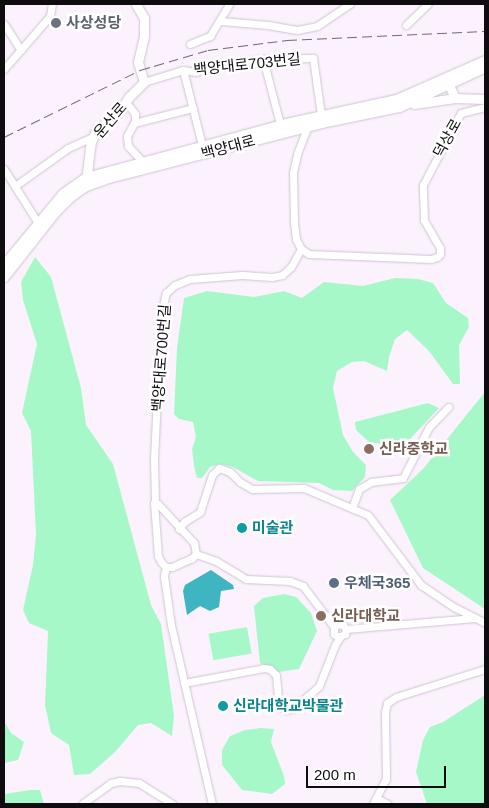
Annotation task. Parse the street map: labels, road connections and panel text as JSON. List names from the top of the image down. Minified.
{"streets":{"main road":["운산로","덕상로","백양대로"],"street":["백양대로703번길","백양대로700번길"]},"crossings":[["백양대로703번길","운산로"],["백양대로703번길","백양대로"],["운산로","백양대로"],["덕상로","백양대로"],["덕상로","백양대로700번길"]],"places":["사상성당","신라중학교","미술관","우체국365","신라대학교","신라대학교박물관"],"scale_bar":"200 m"}
